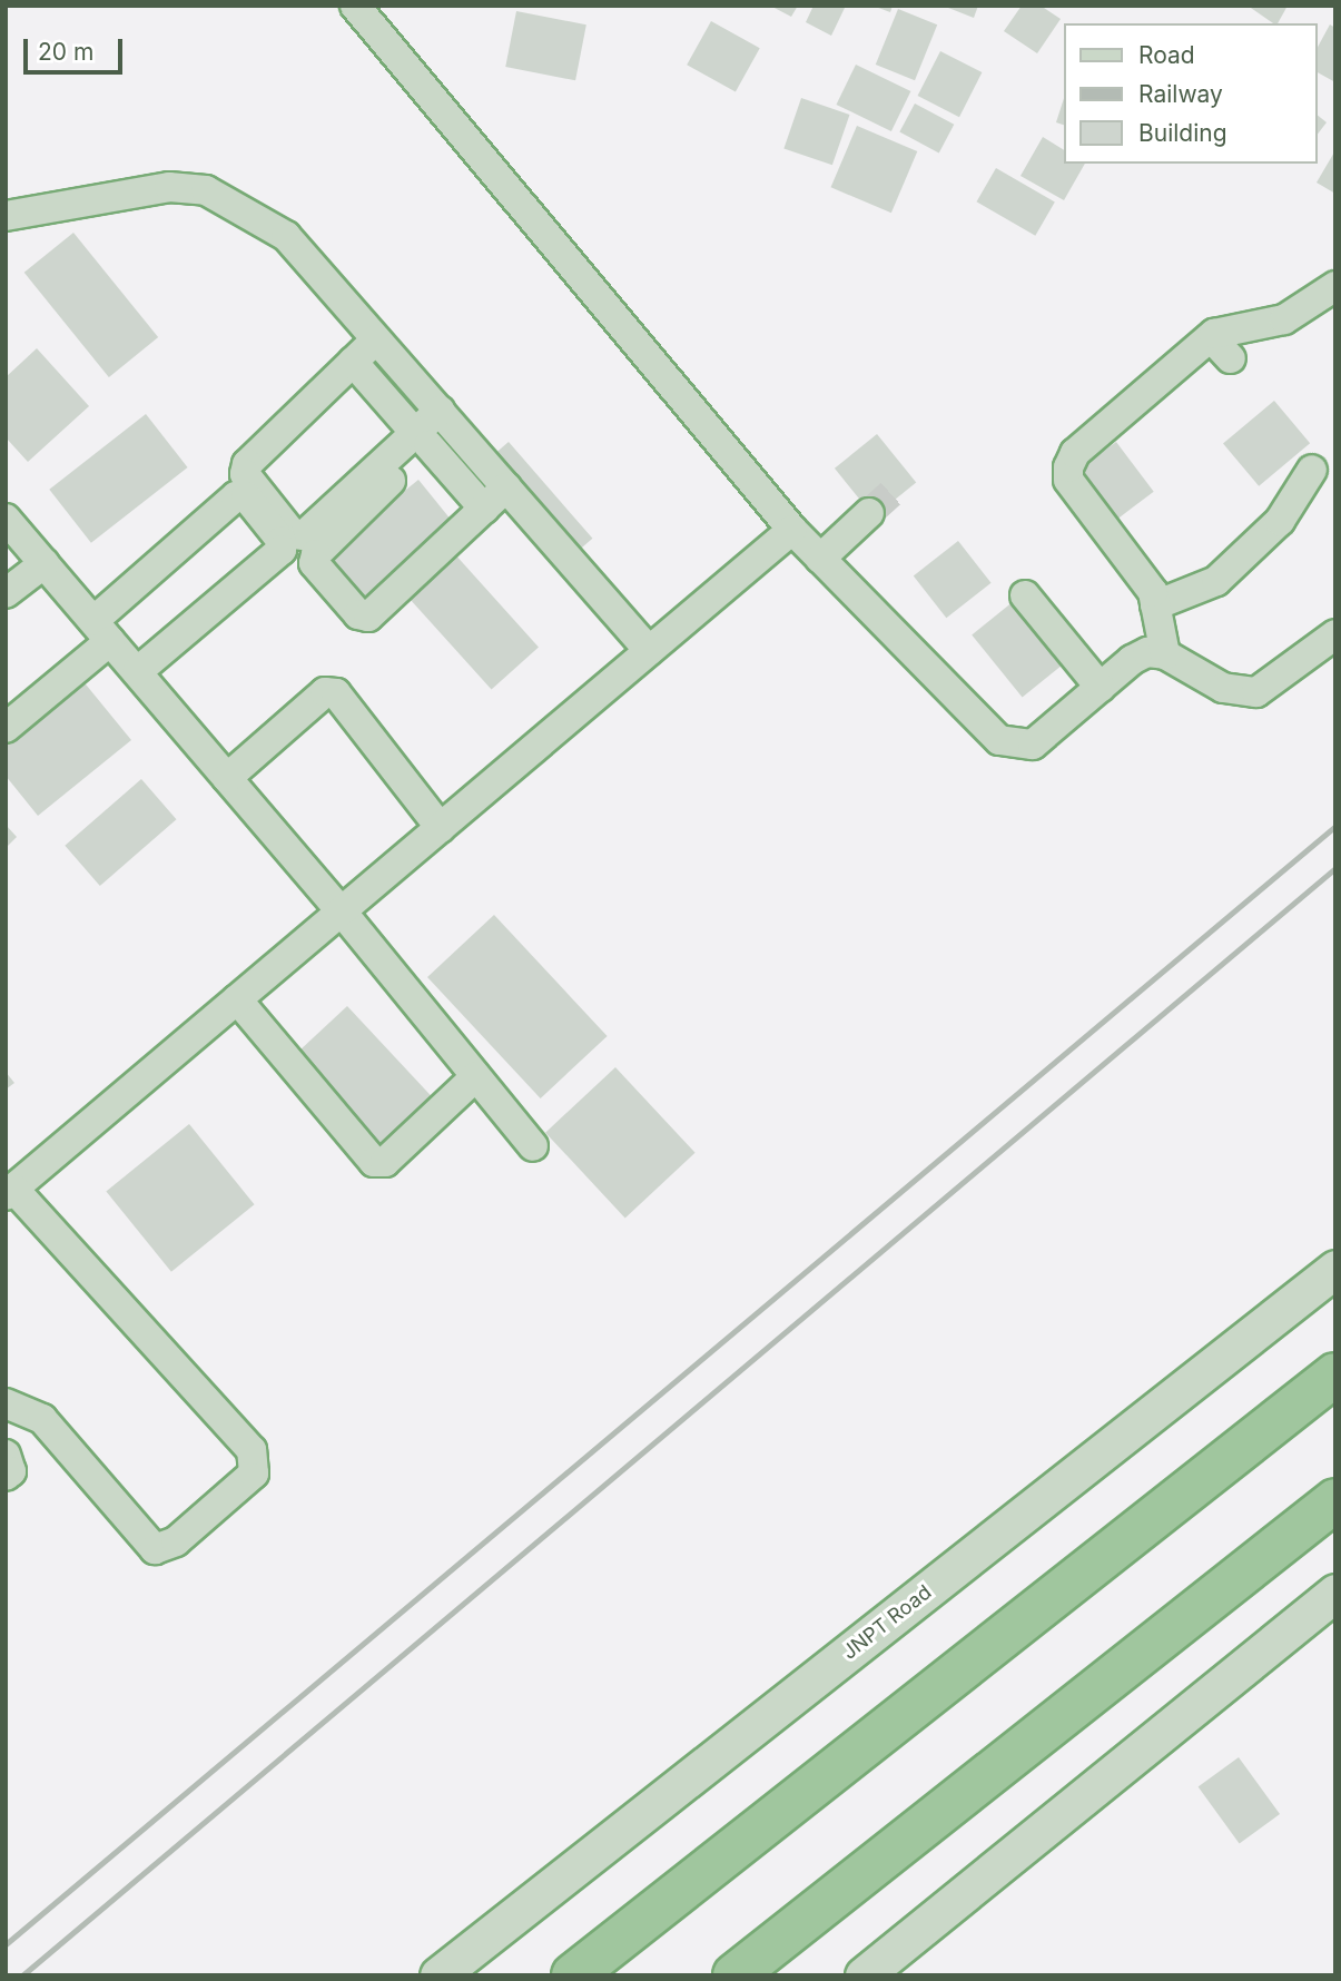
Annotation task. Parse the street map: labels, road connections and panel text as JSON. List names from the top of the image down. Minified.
{"streets":{"street":["JNPT Road"]},"legend":["Road","Railway","Building"],"scale_bar":"20 m"}
